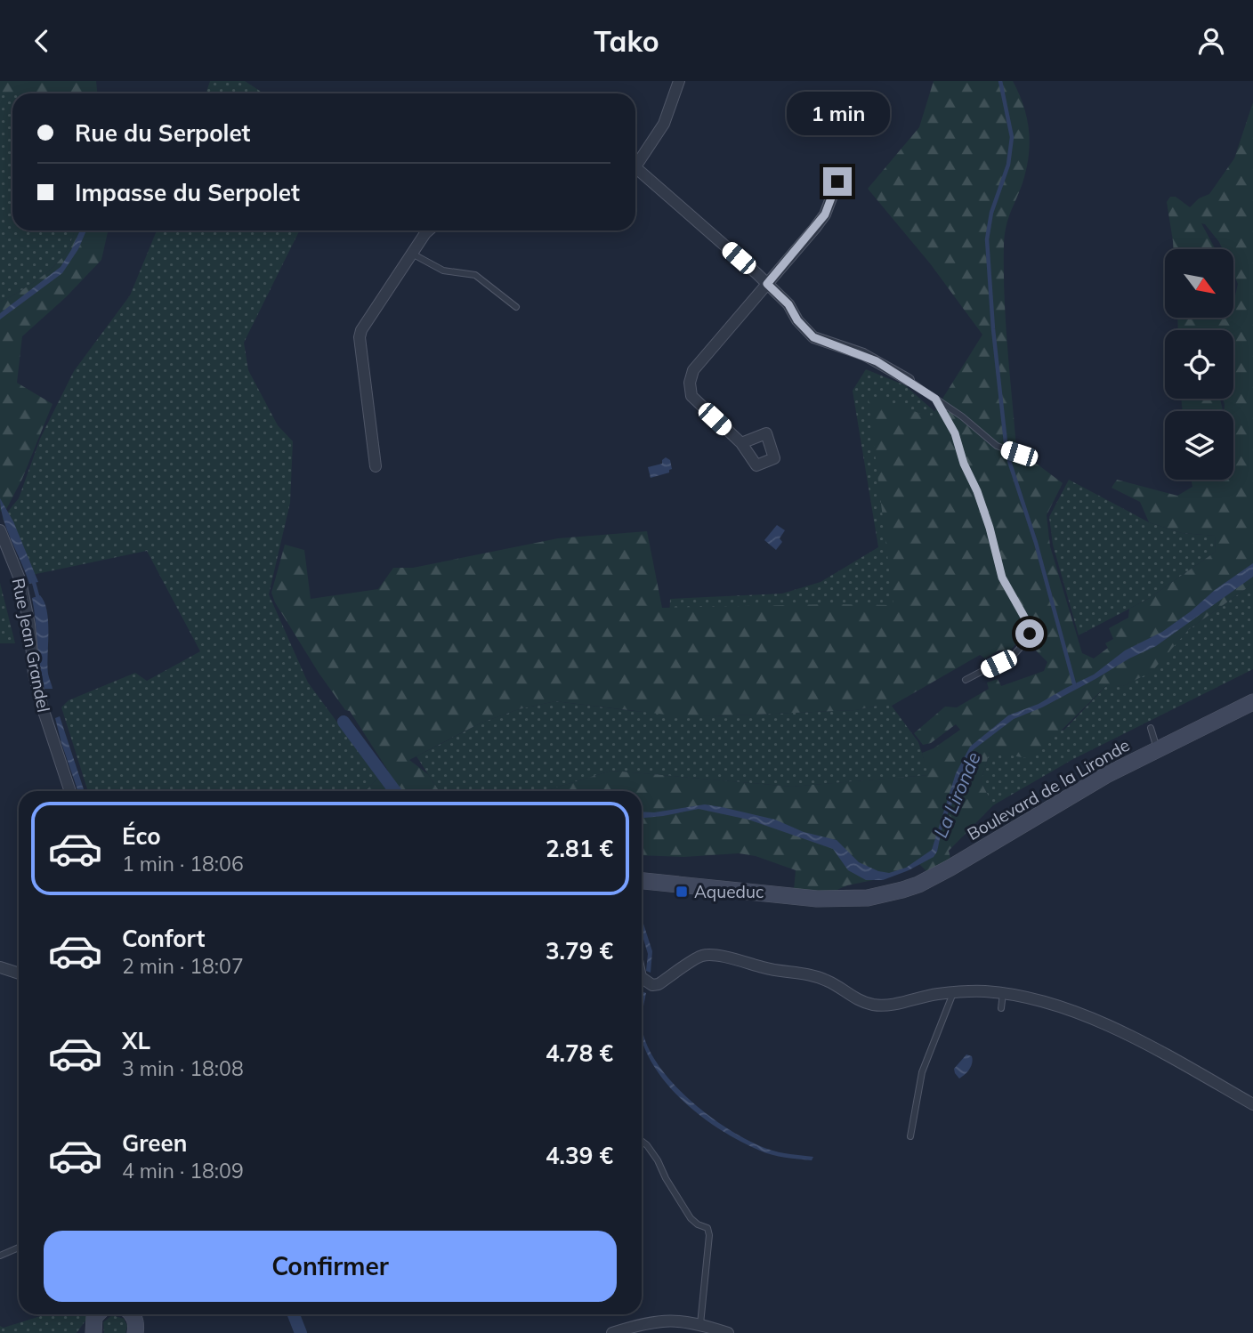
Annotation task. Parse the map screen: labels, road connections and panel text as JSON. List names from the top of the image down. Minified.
{"streets":{"street":["Rue Jean Grandel","Boulevard de la Lironde"]},"water":["La Lironde"],"places":{"transit":["Aqueduc"]},"north":"bottom right","page":{"header":"Tako","bubble":"1 min","banner":["Rue du Serpolet","Impasse du Serpolet"],"list":[{"name":"Éco","note":"1 min · 18:06","value":"2.81 €"},{"name":"Confort","note":"2 min · 18:07","value":"3.79 €"},{"name":"XL","note":"3 min · 18:08","value":"4.78 €"},{"name":"Green","note":"4 min · 18:09","value":"4.39 €"}],"buttons":"Confirmer"}}
